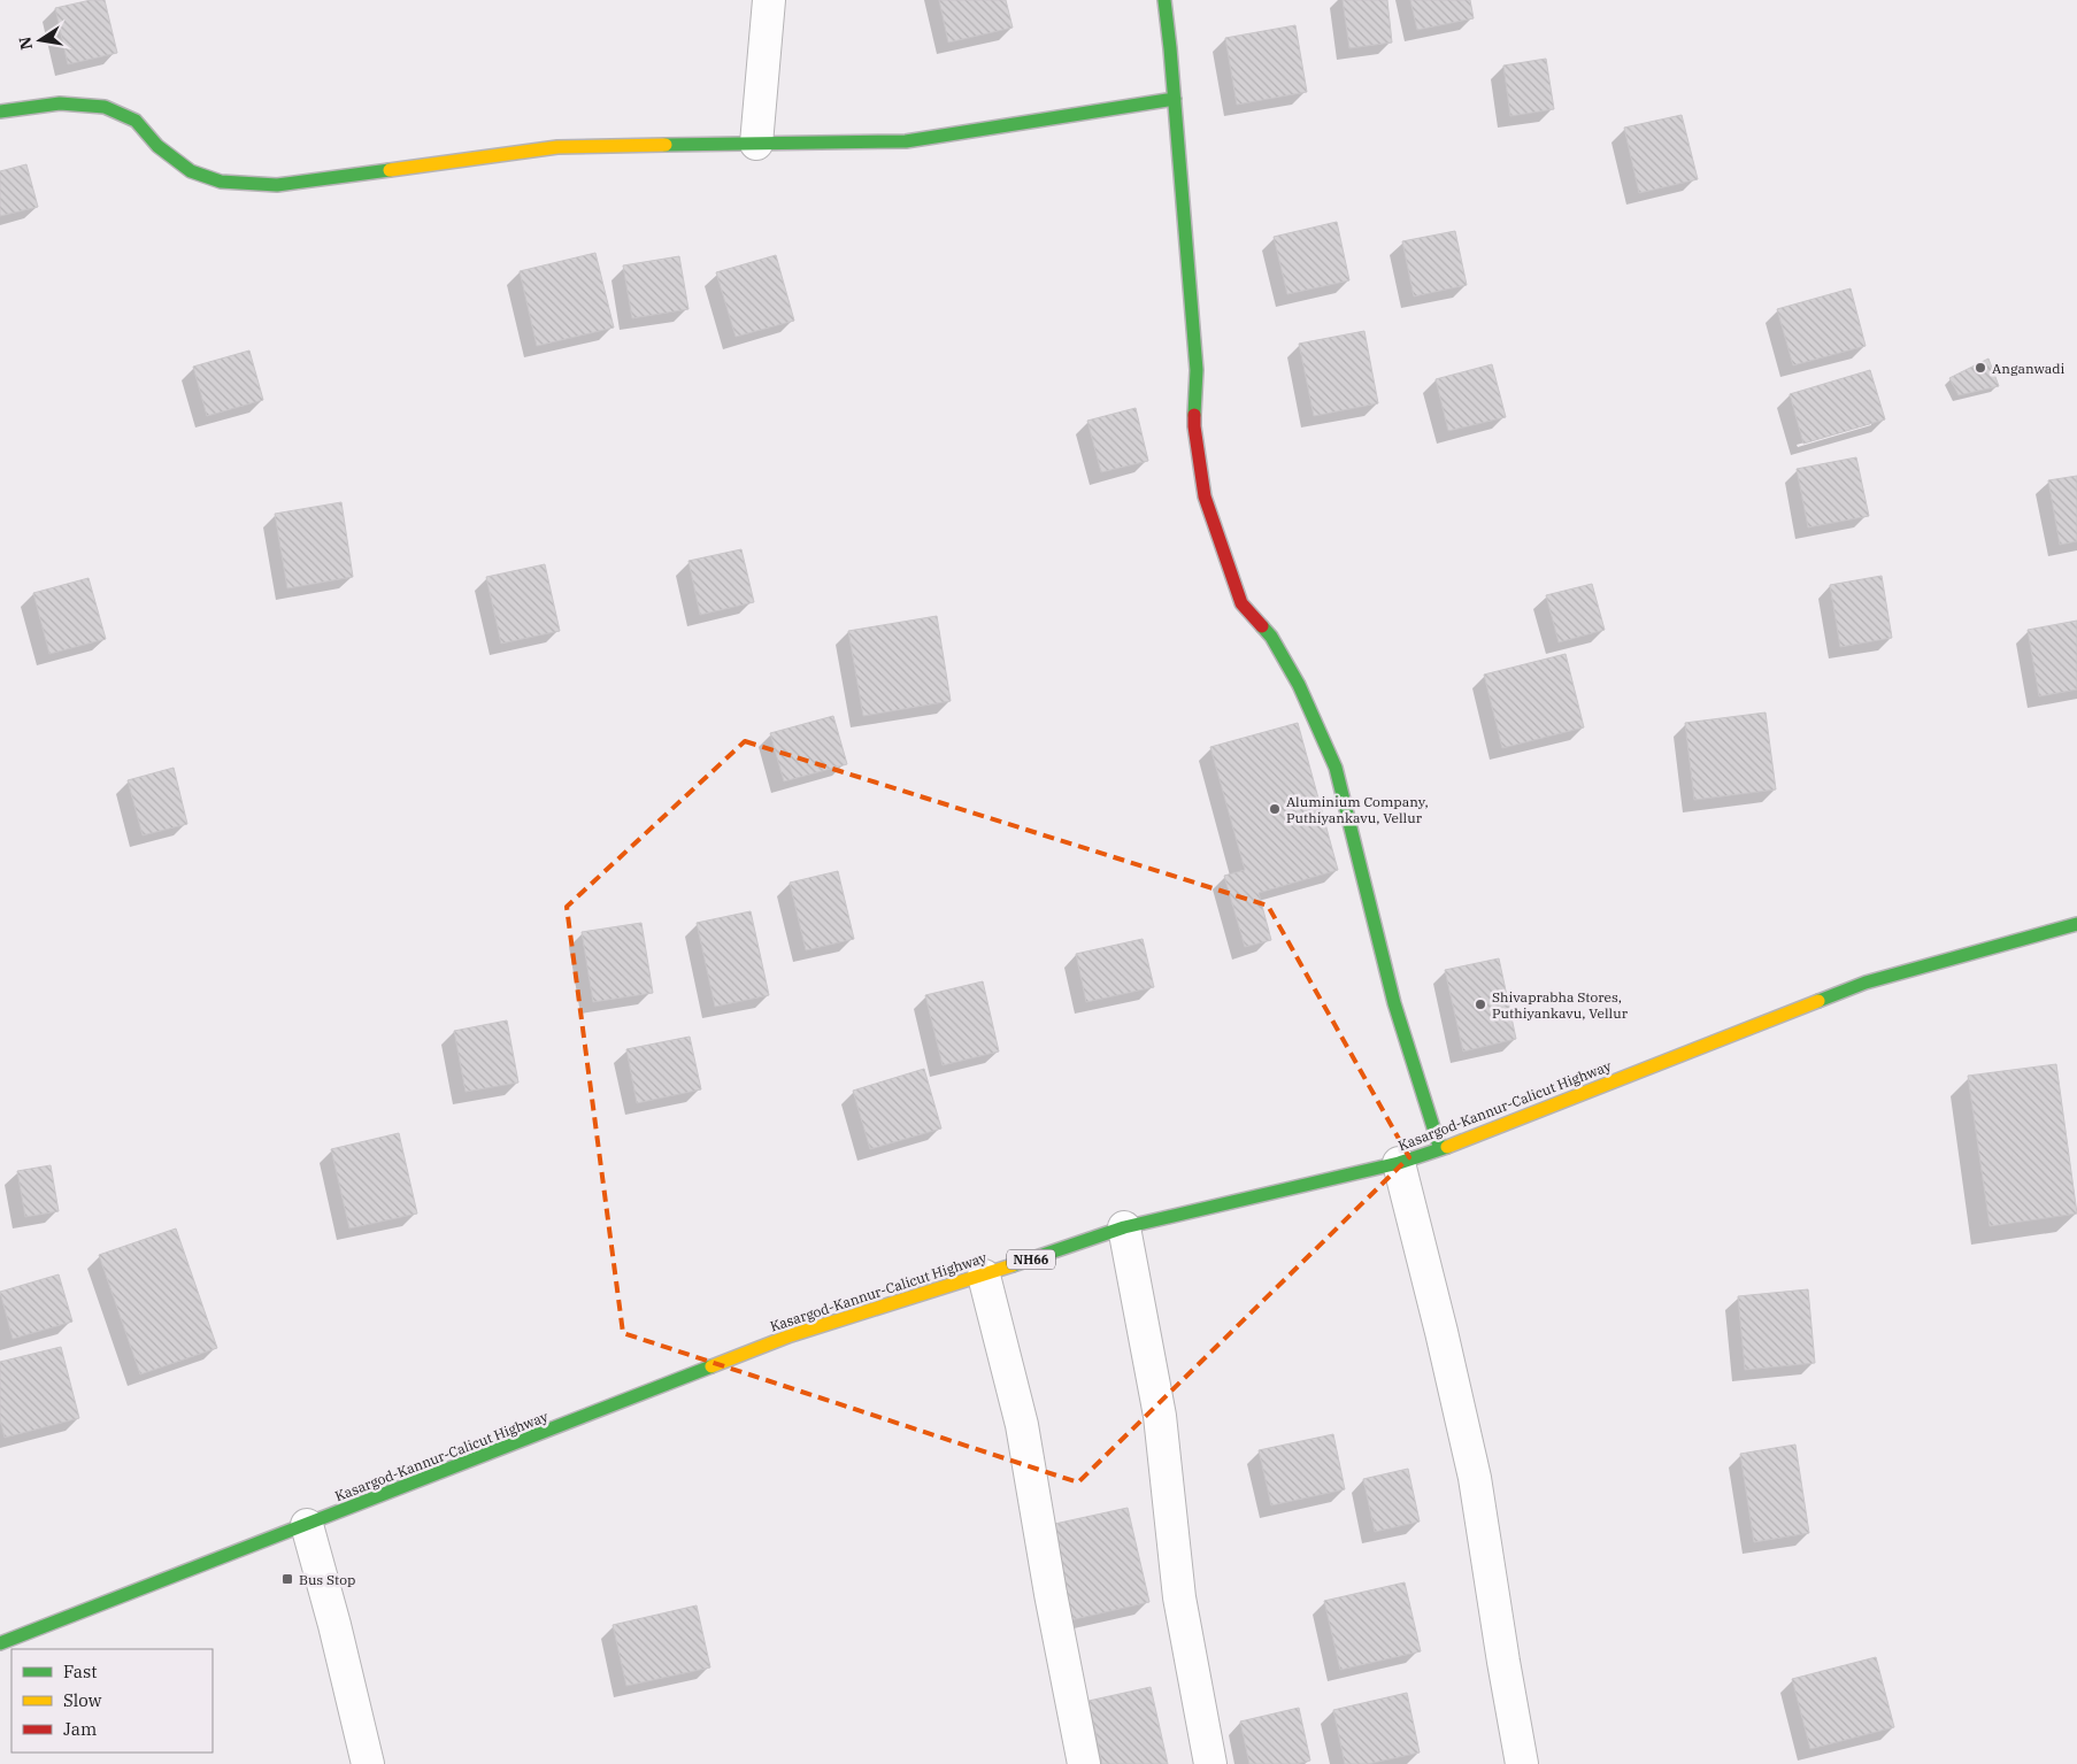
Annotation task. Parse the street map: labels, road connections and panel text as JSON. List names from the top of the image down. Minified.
{"streets":{"main road":["Kasargod-Kannur-Calicut Highway","NH66"]},"places":{"other":["Anganwadi","Aluminium Company, Puthiyankavu, Vellur","Shivaprabha Stores, Puthiyankavu, Vellur"],"transit":["Bus Stop"]},"legend":["Fast","Slow","Jam"],"north":"left"}
